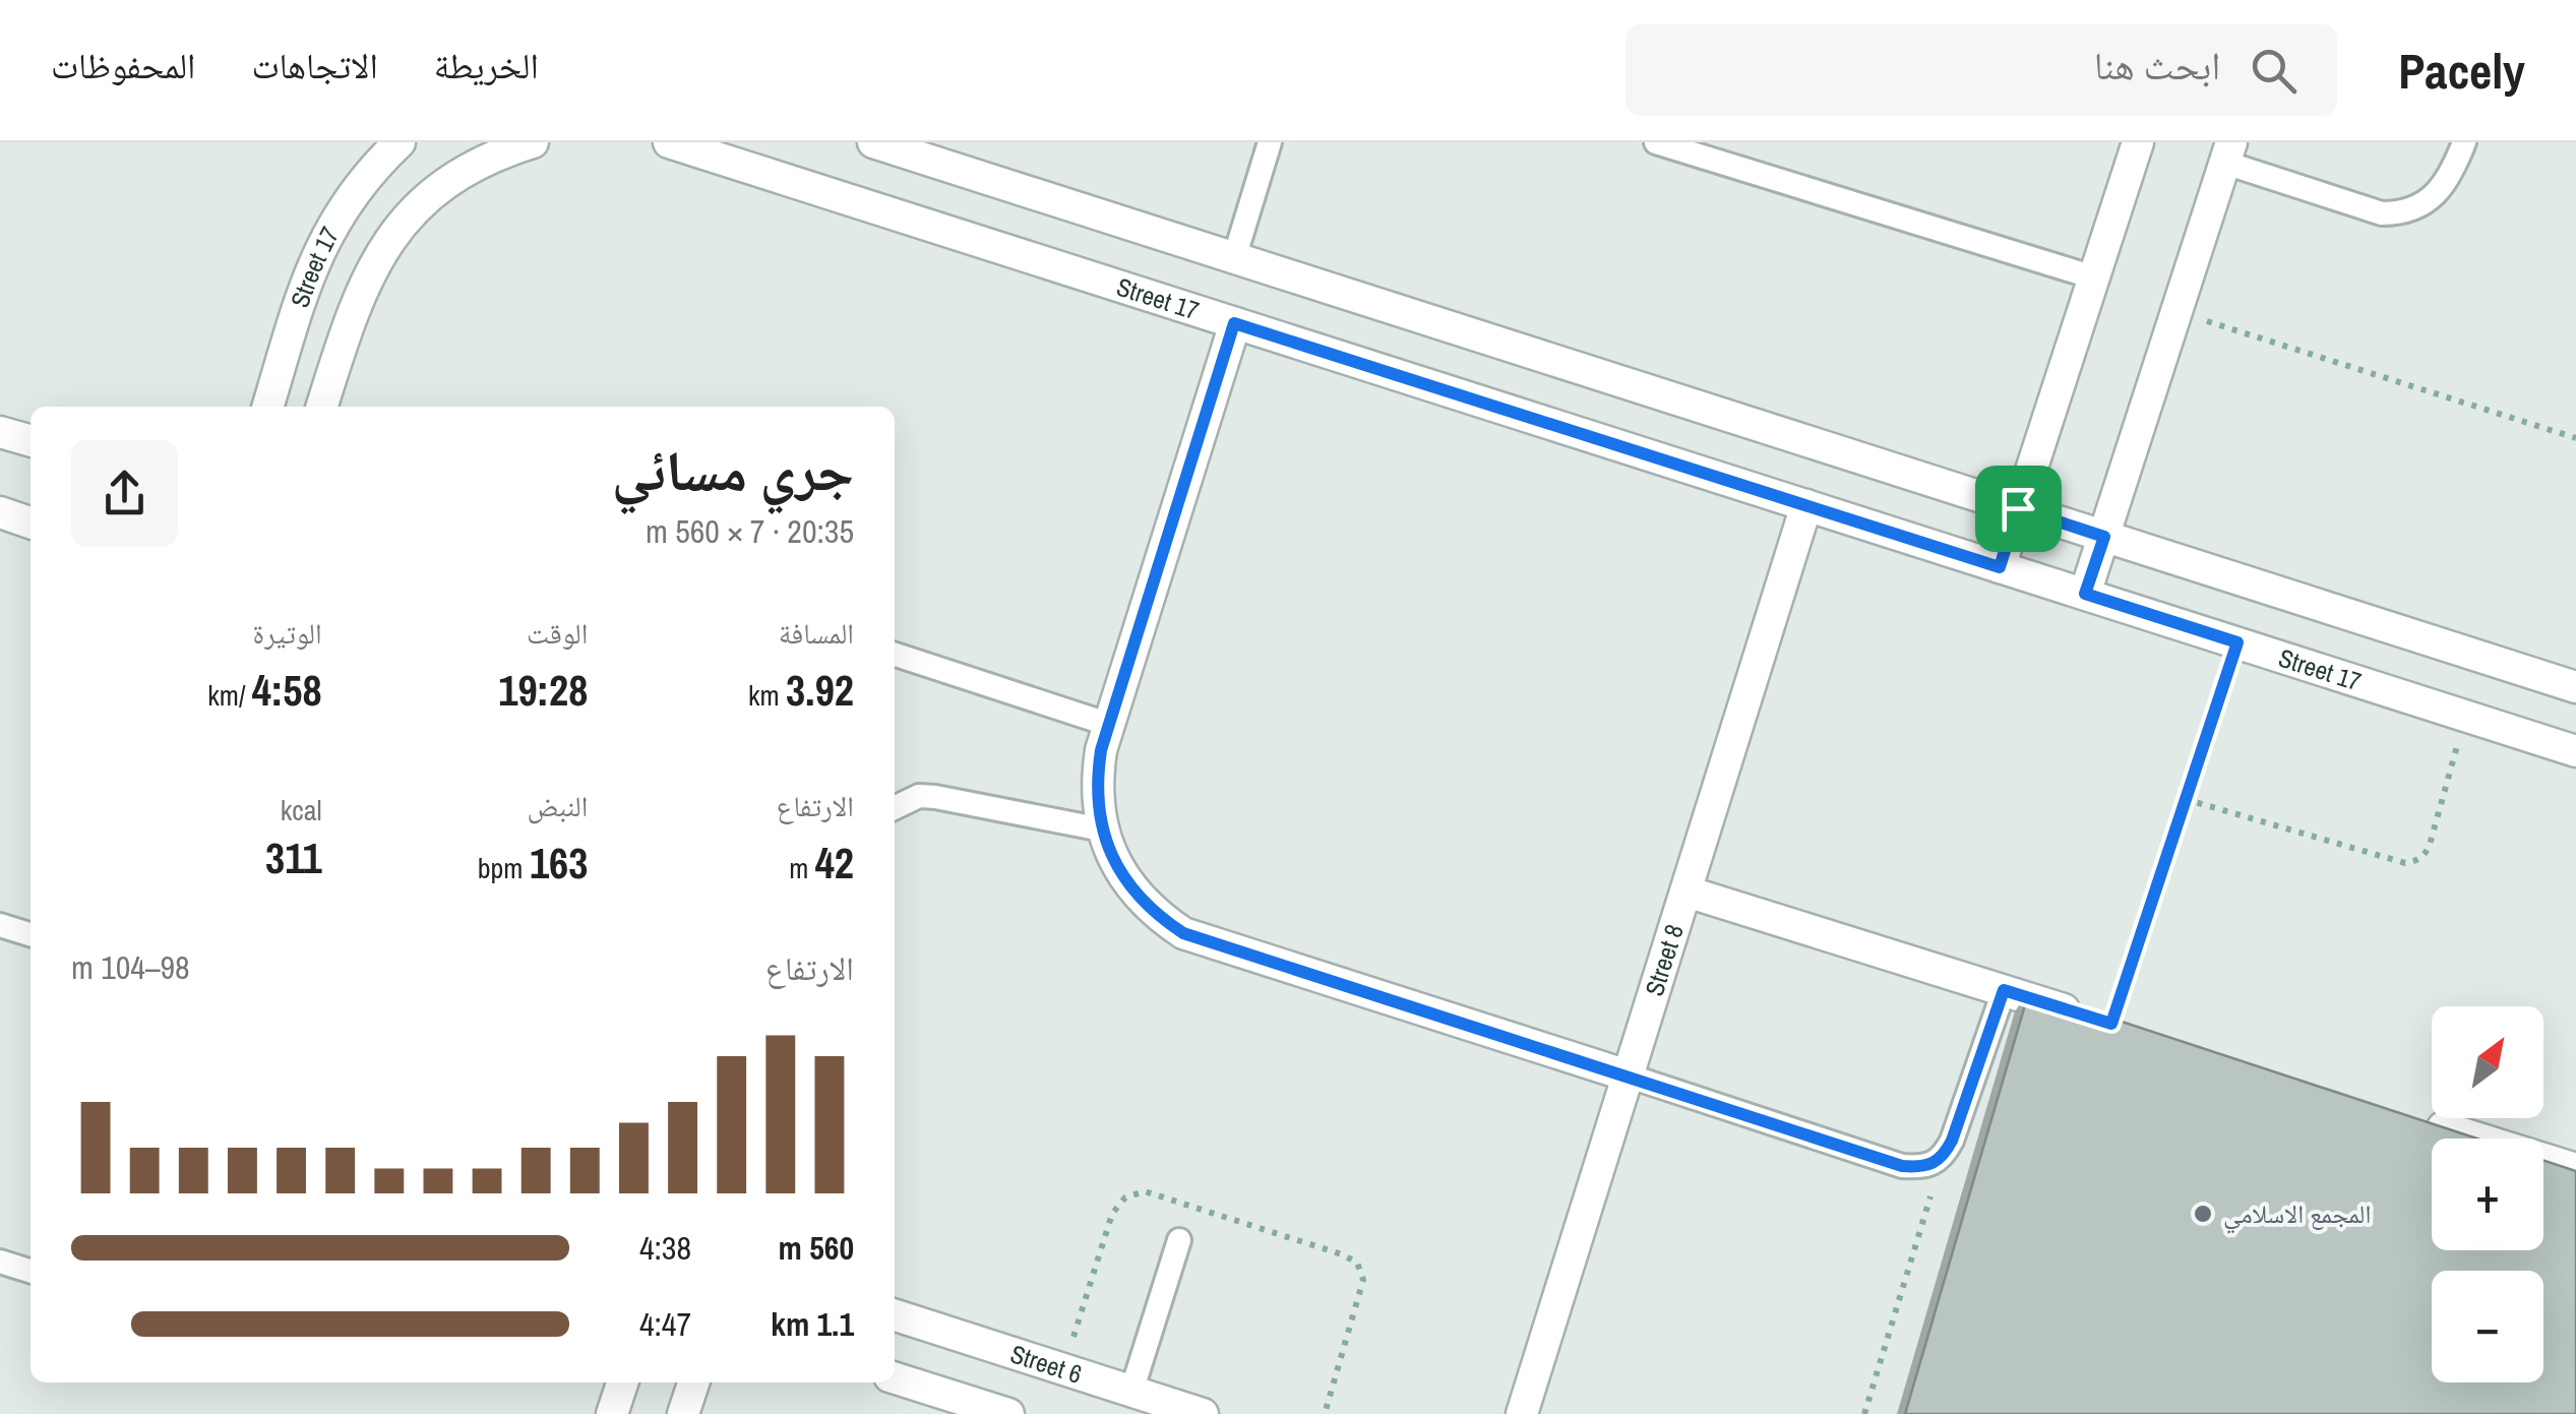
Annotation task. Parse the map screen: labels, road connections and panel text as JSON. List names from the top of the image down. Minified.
{"streets":{"street":["Street 17","Street 8","Street 6"]},"crossings":[["Street 17","Street 8"]],"places":["المجمع الاسلامي"],"north":"top right","page":{"header":"Pacely","search":"ابحث هنا","nav":["الخريطة","الاتجاهات","المحفوظات"],"heading":["جري مسائي","20:35 · 7 × 560 m"],"stats":[["المسافة","3.92 km"],["الوقت","19:28"],["الوتيرة","4:58 /km"],["الارتفاع","42 m"],["النبض","163 bpm"],["kcal","311"]],"chart":["الارتفاع","98–104 m"],"map_buttons":["+","−"],"list":[{"name":"560 m","note":"4:38"},{"name":"1.1 km","note":"4:47"}]}}
